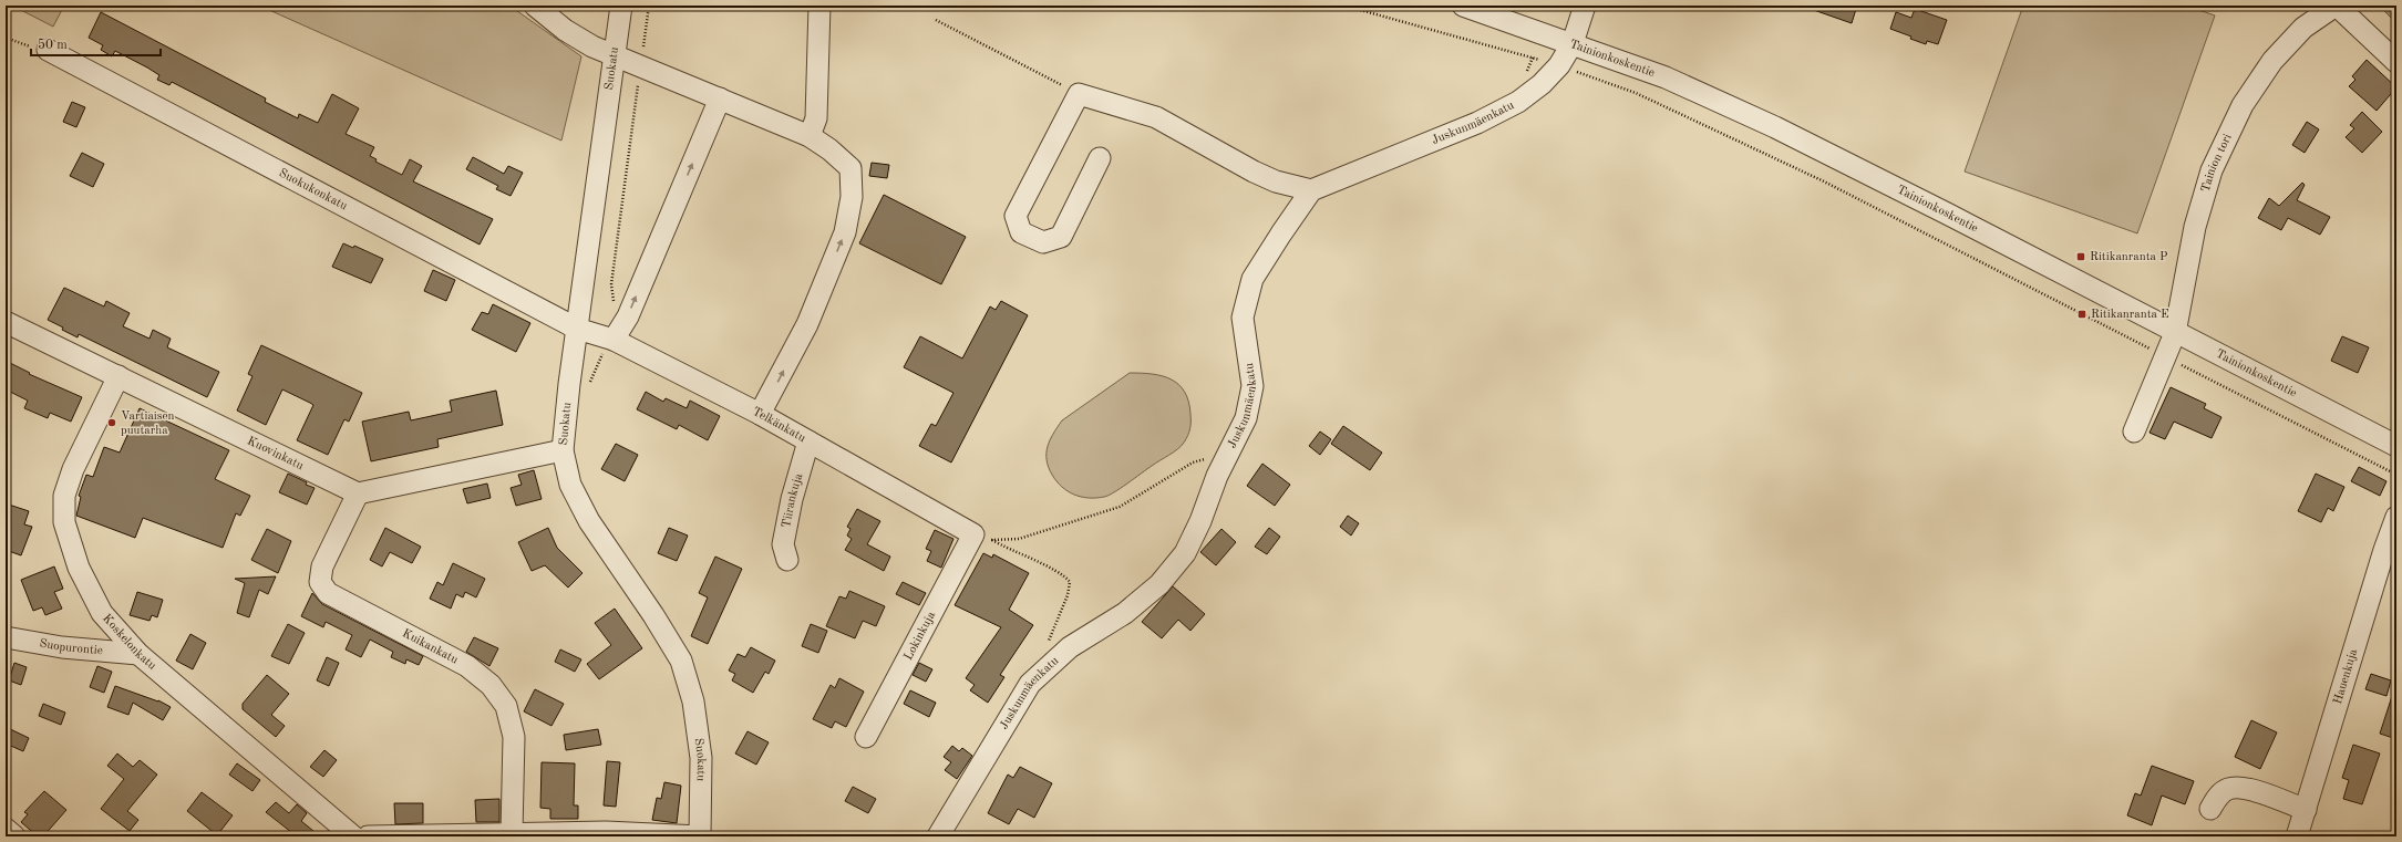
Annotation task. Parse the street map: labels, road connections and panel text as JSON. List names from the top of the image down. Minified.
{"streets":{"street":["Tainionkoskentie","Suokatu","Juskunmäenkatu","Tainion tori","Suokukonkatu","Telkänkatu","Kuovinkatu","Tiirankuja","Lokinkuja","Koskelonkatu","Kuikankatu","Suopurontie","Hauenkuja"]},"crossings":[["Tainionkoskentie","Juskunmäenkatu"],["Tainionkoskentie","Tainion tori"],["Suokatu","Suokukonkatu"],["Suokatu","Telkänkatu"],["Suokukonkatu","Telkänkatu"],["Telkänkatu","Tiirankuja"],["Telkänkatu","Lokinkuja"],["Kuovinkatu","Koskelonkatu"],["Kuovinkatu","Kuikankatu"],["Koskelonkatu","Suopurontie"]],"places":{"transit":["Ritikanranta P","Ritikanranta E"],"other":["Vartiaisen puutarha"]},"scale_bar":"50 m"}
